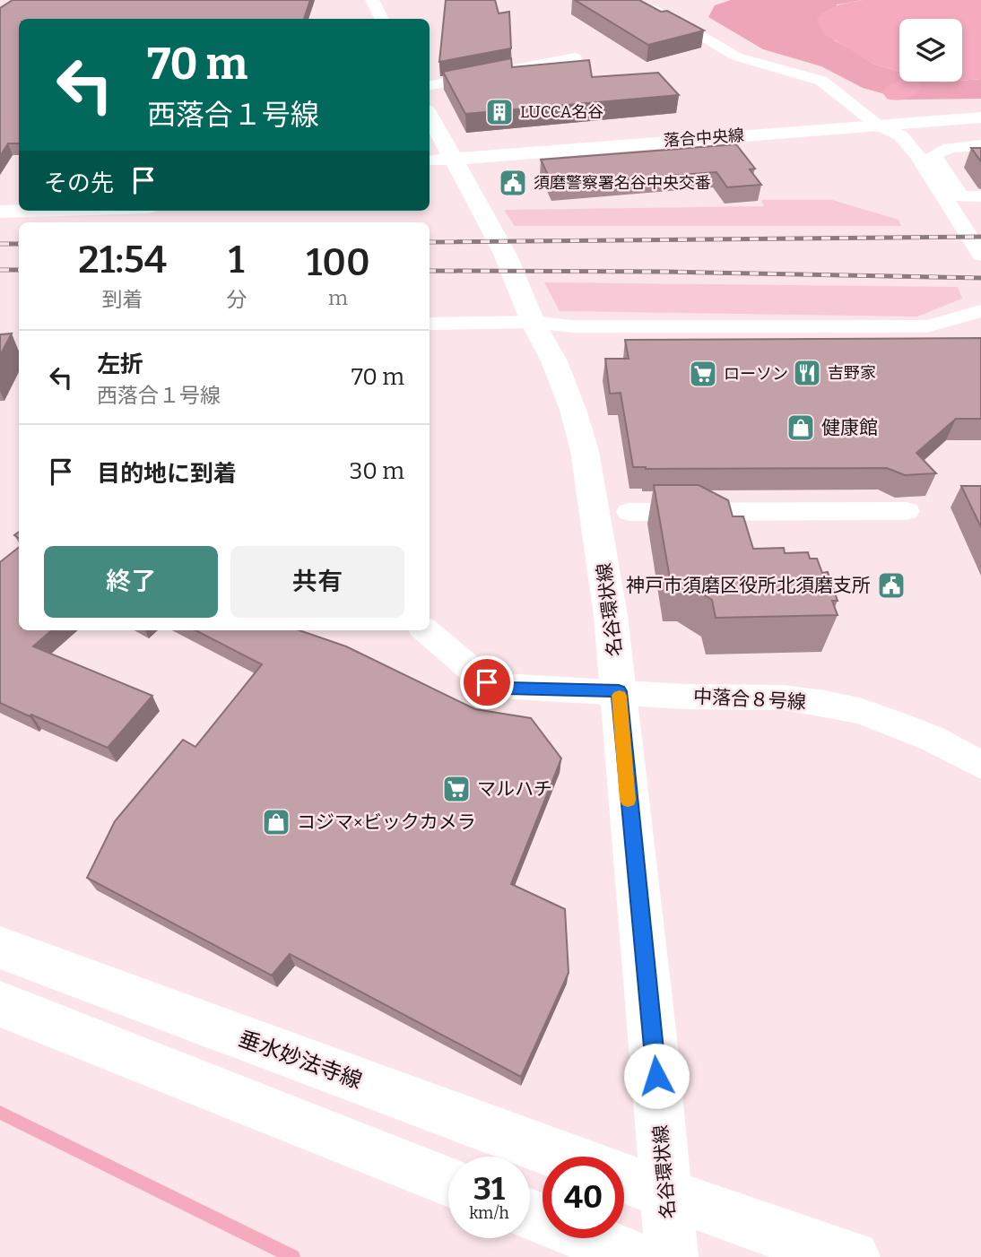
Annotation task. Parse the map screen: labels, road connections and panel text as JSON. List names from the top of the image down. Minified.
{"streets":{"street":["落合中央線","名谷環状線","中落合８号線","垂水妙法寺線"]},"crossings":[["落合中央線","名谷環状線"],["名谷環状線","中落合８号線"]],"places":{"building":["LUCCA名谷"],"public building":["須磨警察署名谷中央交番","神戸市須磨区役所北須磨支所"],"restaurant":["吉野家"],"supermarket":["ローソン","マルハチ"],"shop":["健康館","コジマ×ビックカメラ"]},"page":{"turn":["70 m","西落合１号線"],"then":"その先","eta":["21:54","到着","1","分","100","m"],"list":[{"name":"左折","note":"西落合１号線","value":"70 m"},{"name":"目的地に到着","value":"30 m"}],"buttons":["終了","共有"],"speed":"31 km/h","limit":"40"}}
